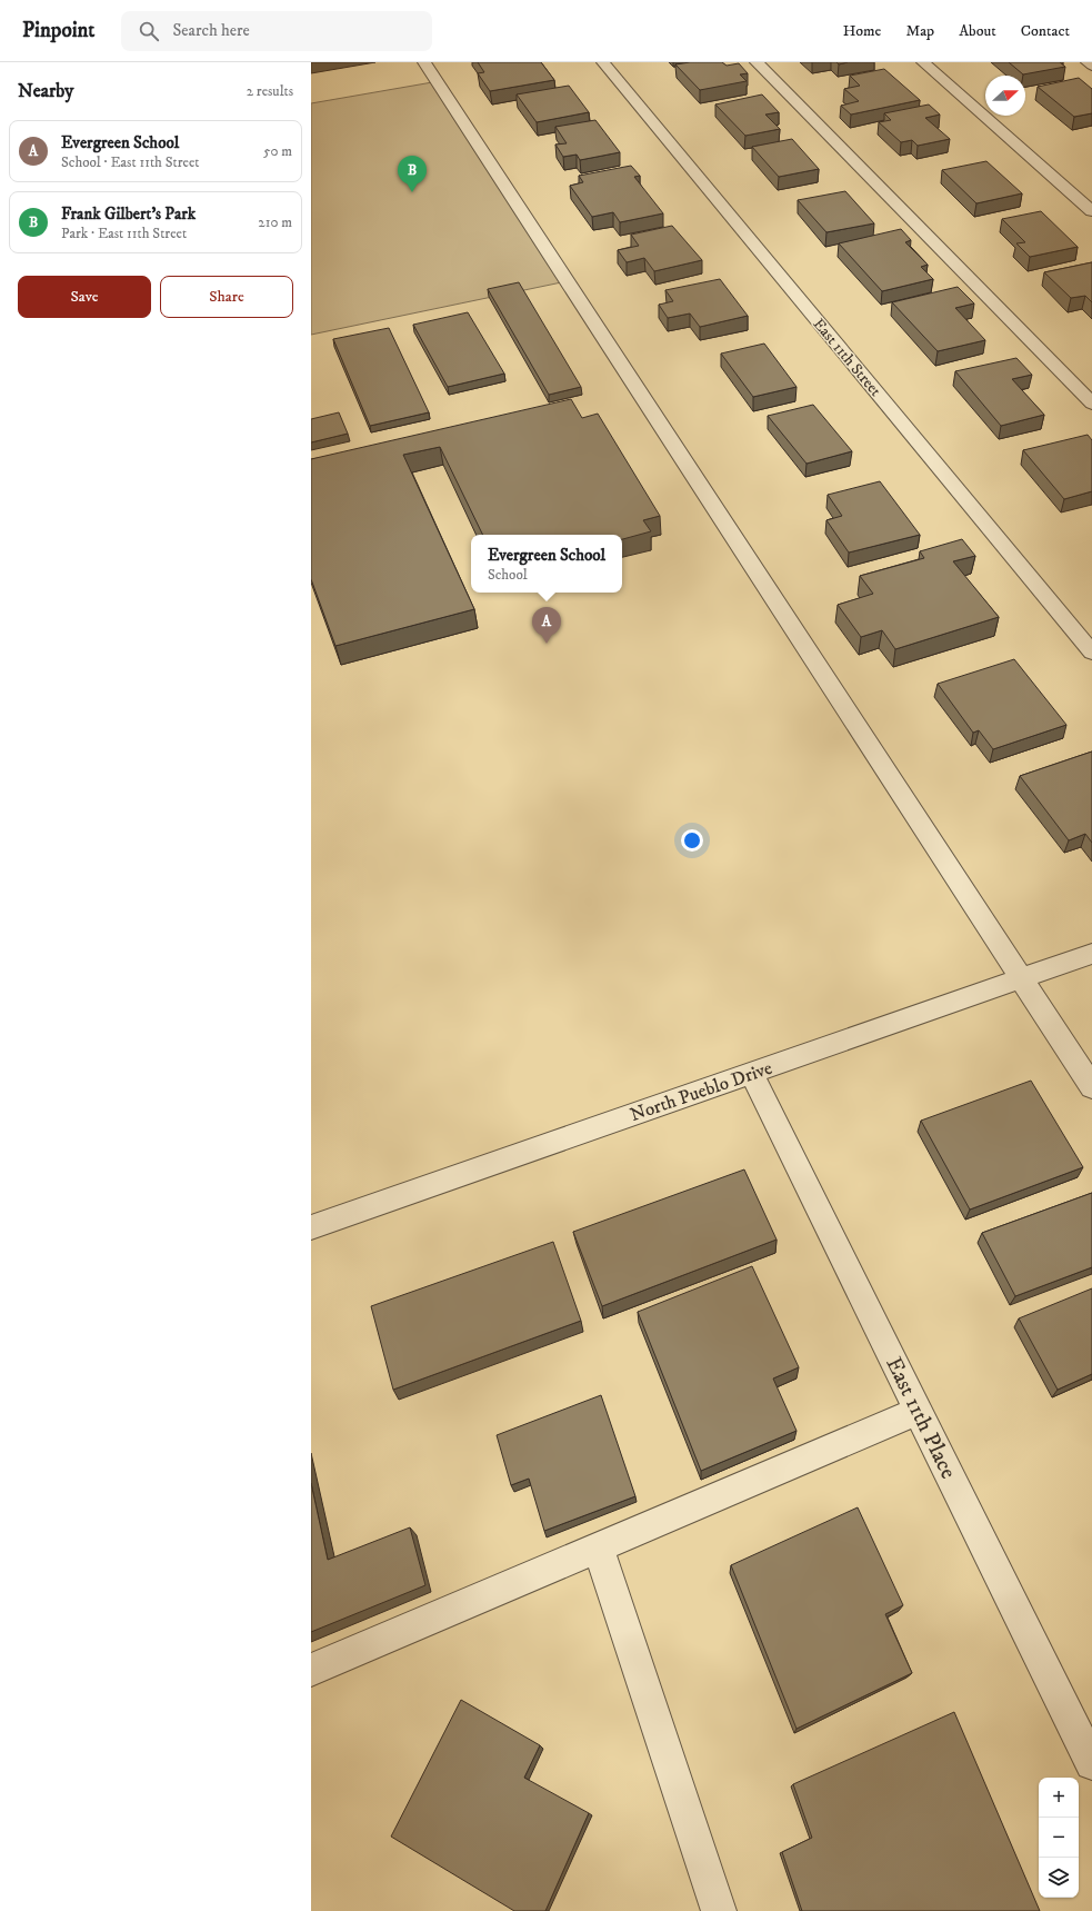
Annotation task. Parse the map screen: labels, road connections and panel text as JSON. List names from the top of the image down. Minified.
{"streets":{"street":["East 11th Street","North Pueblo Drive","East 11th Place"]},"crossings":[["North Pueblo Drive","East 11th Place"]],"north":"right","page":{"header":"Pinpoint","search":"Search here","nav":["Home","Map","About","Contact"],"heading":["Nearby","2 results"],"list":[{"mark":"A","name":"Evergreen School","note":"School · East 11th Street","value":"50 m"},{"mark":"B","name":"Frank Gilbert's Park","note":"Park · East 11th Street","value":"210 m"}],"pins":["B","A"],"buttons":["Save","Share"],"popup":["Evergreen School","School"],"map_buttons":["+","−"]}}
